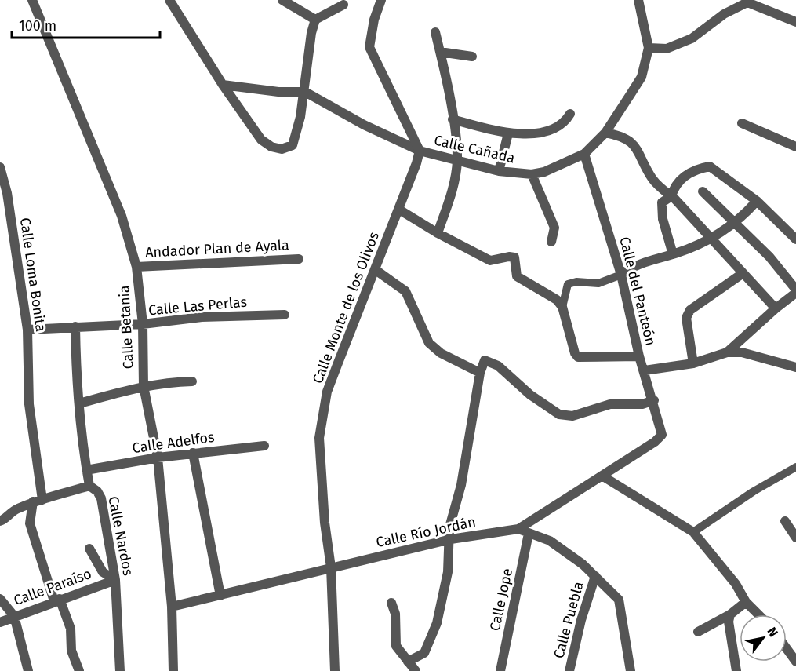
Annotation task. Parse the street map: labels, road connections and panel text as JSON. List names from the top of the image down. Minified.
{"streets":{"street":["Calle Cañada","Andador Plan de Ayala","Calle Loma Bonita","Calle del Panteón","Calle Las Perlas","Calle Monte de los Olivos","Calle Betania","Calle Adelfos","Calle Río Jordán","Calle Nardos","Calle Paraíso","Calle Jope","Calle Puebla"]},"crossings":[["Calle Cañada","Calle del Panteón"],["Calle Cañada","Calle Monte de los Olivos"],["Andador Plan de Ayala","Calle Betania"],["Calle Loma Bonita","Calle Las Perlas"],["Calle Loma Bonita","Calle Paraíso"],["Calle del Panteón","Calle Río Jordán"],["Calle Las Perlas","Calle Betania"],["Calle Las Perlas","Calle Nardos"],["Calle Monte de los Olivos","Calle Río Jordán"],["Calle Betania","Calle Adelfos"],["Calle Betania","Calle Río Jordán"],["Calle Adelfos","Calle Nardos"],["Calle Nardos","Calle Paraíso"]],"scale_bar":"100 m","north":"top right"}
